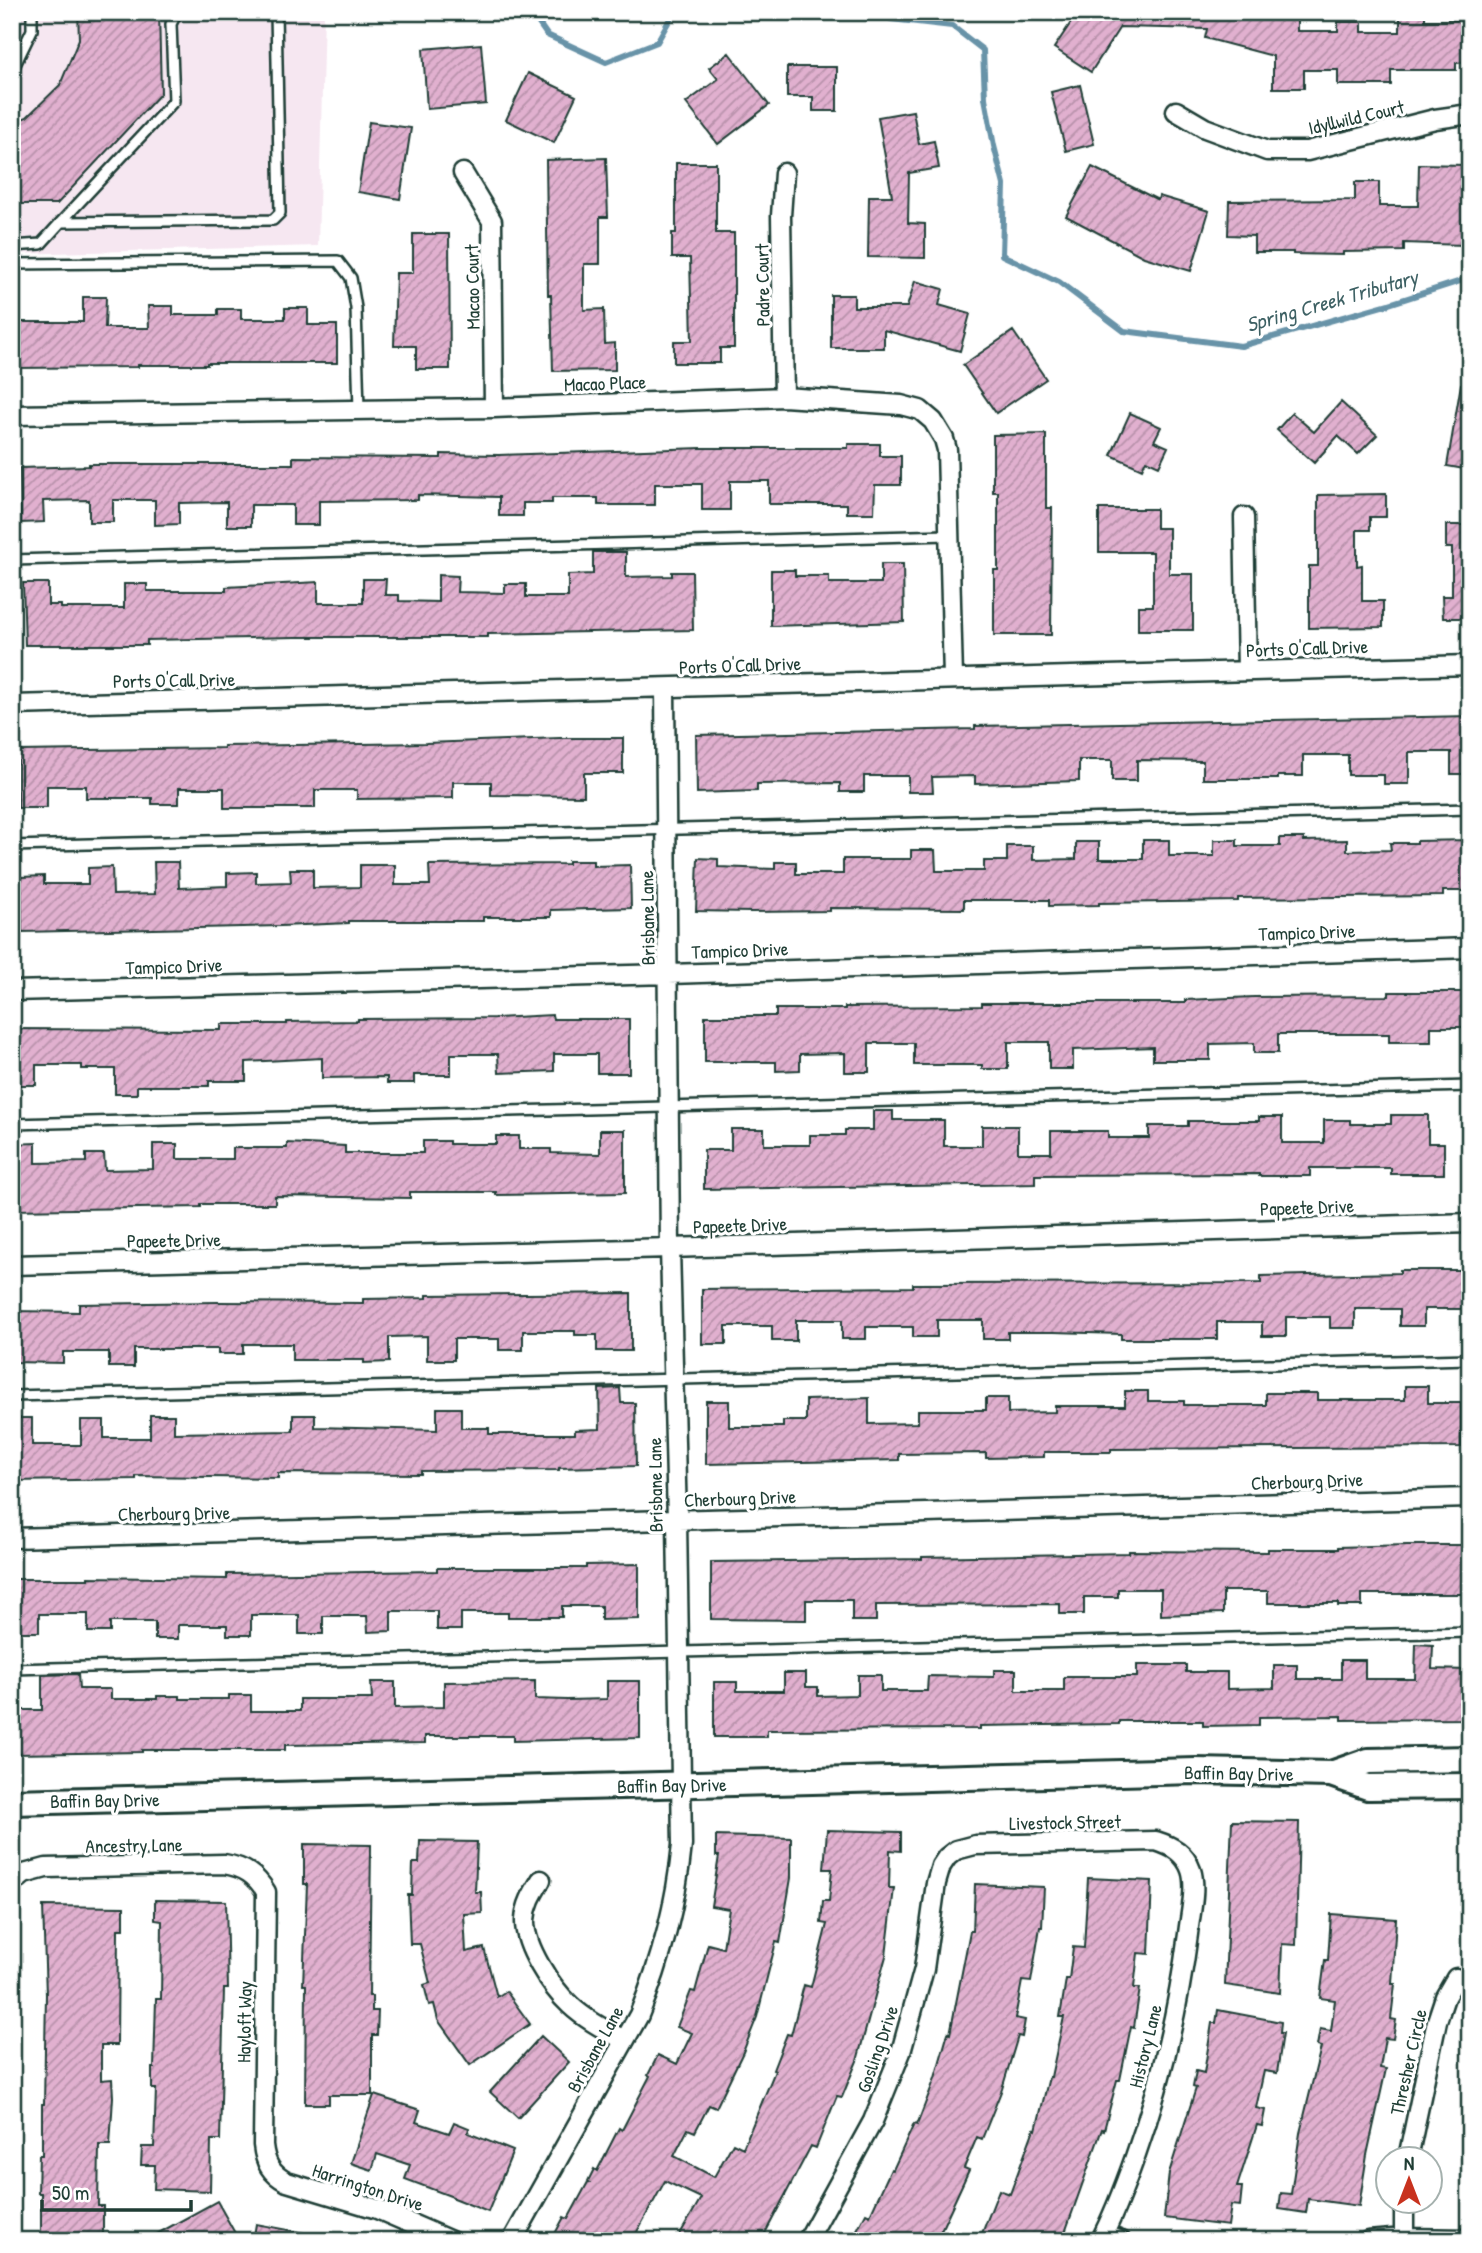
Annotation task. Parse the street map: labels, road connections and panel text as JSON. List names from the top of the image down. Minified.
{"streets":{"street":["Idyllwild Court","Padre Court","Macao Court","Macao Place","Ports O'Call Drive","Brisbane Lane","Tampico Drive","Papeete Drive","Cherbourg Drive","Baffin Bay Drive","Livestock Street","Ancestry Lane","Hayloft Way","History Lane","Gosling Drive","Thresher Circle","Harrington Drive"]},"crossings":[["Padre Court","Macao Place"],["Macao Court","Macao Place"],["Macao Place","Ports O'Call Drive"],["Ports O'Call Drive","Brisbane Lane"],["Brisbane Lane","Tampico Drive"],["Brisbane Lane","Papeete Drive"],["Brisbane Lane","Cherbourg Drive"],["Brisbane Lane","Baffin Bay Drive"],["Livestock Street","History Lane"],["Livestock Street","Gosling Drive"],["Ancestry Lane","Hayloft Way"],["Hayloft Way","Harrington Drive"]],"water":["Spring Creek Tributary"],"scale_bar":"50 m","north":"top"}
